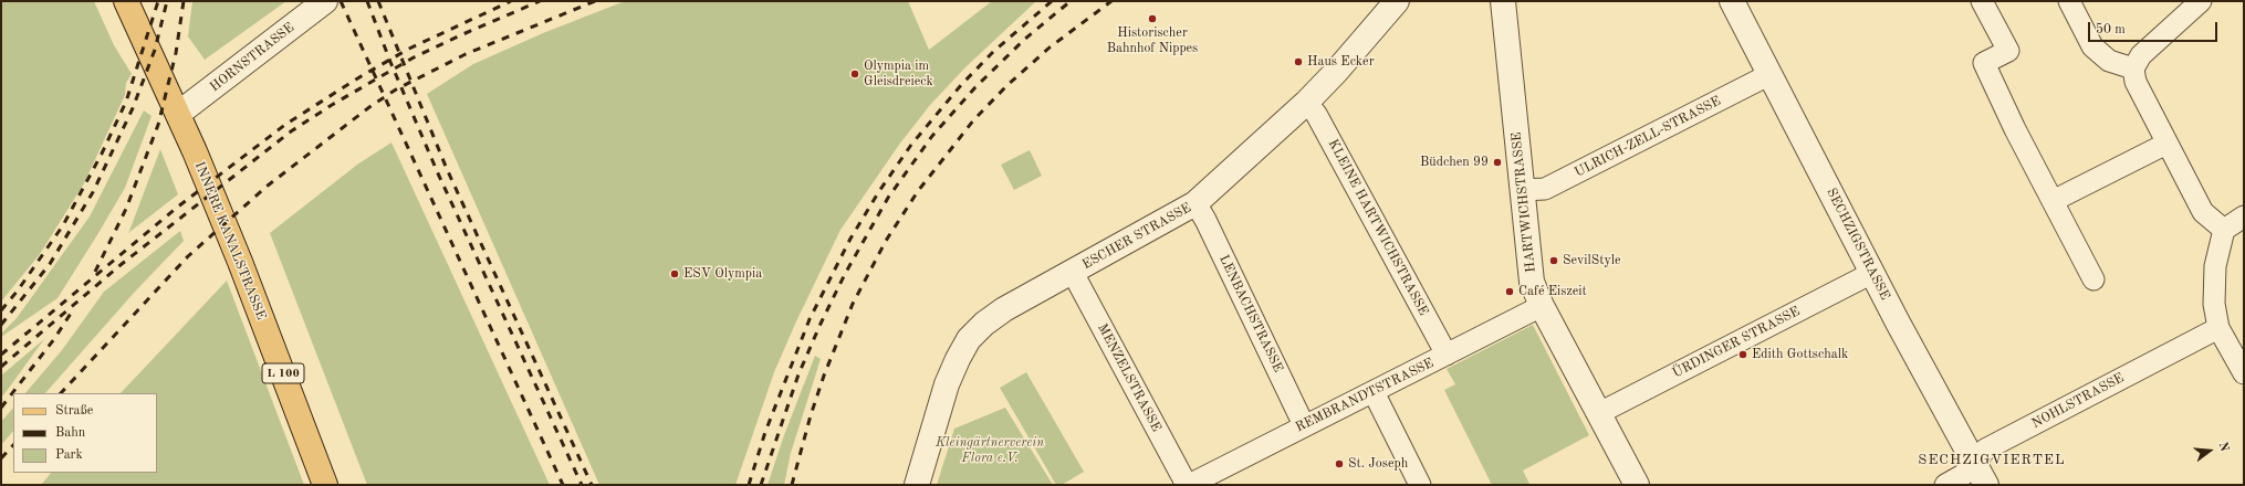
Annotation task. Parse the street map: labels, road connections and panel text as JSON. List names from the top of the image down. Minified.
{"streets":{"main road":["INNERE KANALSTRASSE","L 100"],"street":["HORNSTRASSE","ULRICH-ZELL-STRASSE","HARTWICHSTRASSE","KLEINE HARTWICHSTRASSE","ESCHER STRASSE","SECHZIGSTRASSE","LENBACHSTRASSE","ÜRDINGER STRASSE","MENZELSTRASSE","REMBRANDTSTRASSE","NOHLSTRASSE"]},"crossings":[["HORNSTRASSE","INNERE KANALSTRASSE"],["ULRICH-ZELL-STRASSE","HARTWICHSTRASSE"],["ULRICH-ZELL-STRASSE","SECHZIGSTRASSE"],["HARTWICHSTRASSE","ÜRDINGER STRASSE"],["HARTWICHSTRASSE","REMBRANDTSTRASSE"],["KLEINE HARTWICHSTRASSE","ESCHER STRASSE"],["KLEINE HARTWICHSTRASSE","REMBRANDTSTRASSE"],["ESCHER STRASSE","LENBACHSTRASSE"],["ESCHER STRASSE","MENZELSTRASSE"],["SECHZIGSTRASSE","ÜRDINGER STRASSE"],["SECHZIGSTRASSE","NOHLSTRASSE"],["LENBACHSTRASSE","REMBRANDTSTRASSE"],["MENZELSTRASSE","REMBRANDTSTRASSE"]],"districts":["SECHZIGVIERTEL"],"parks":["Kleingärtnerverein Flora e.V."],"places":["Historischer Bahnhof Nippes","Haus Ecker","Olympia im Gleisdreieck","Büdchen 99","SevilStyle","ESV Olympia","Café Eiszeit","Edith Gottschalk","St. Joseph"],"legend":["Straße","Bahn","Park"],"scale_bar":"50 m","north":"right"}
